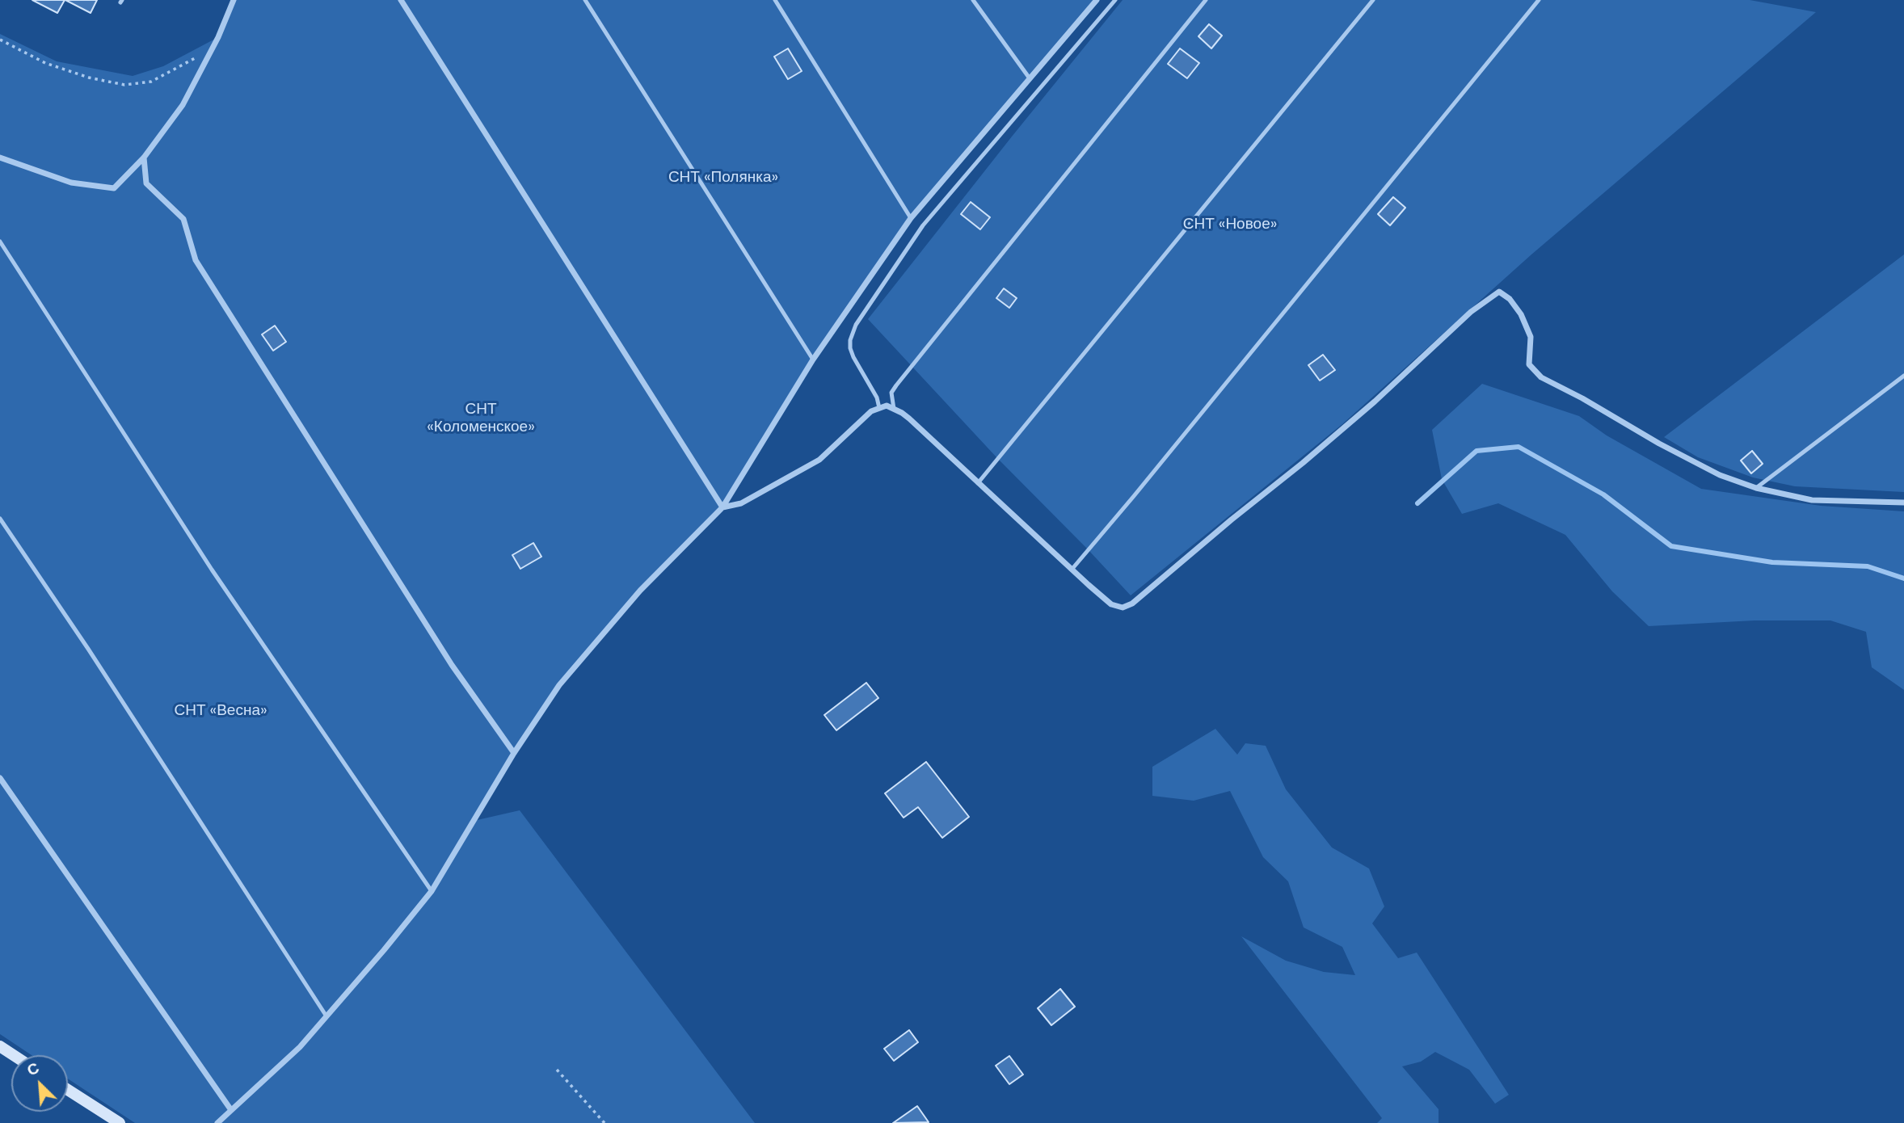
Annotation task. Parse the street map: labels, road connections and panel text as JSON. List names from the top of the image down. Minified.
{"parks":["СНТ «Полянка»","СНТ «Новое»","СНТ «Коломенское»","СНТ «Весна»"],"north":"top left"}
